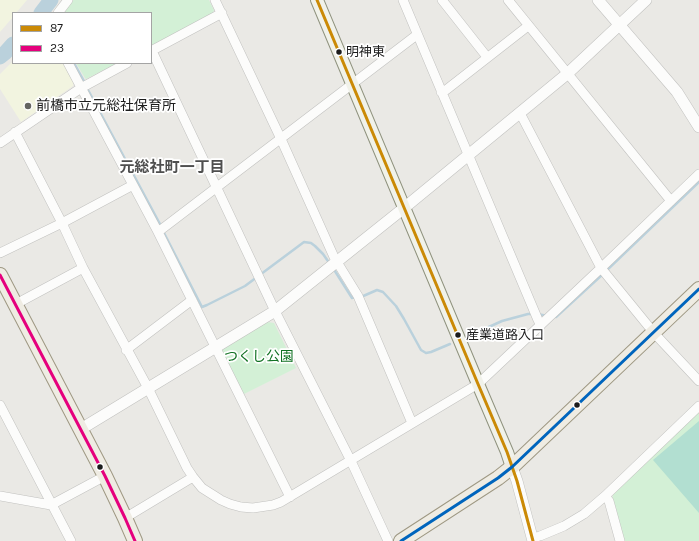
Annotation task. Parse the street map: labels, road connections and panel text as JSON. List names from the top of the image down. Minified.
{"districts":["元総社町一丁目"],"parks":["つくし公園"],"places":["明神東","前橋市立元総社保育所","産業道路入口"],"lines":["transit line 87","transit line 23"],"legend":["87","23"]}
